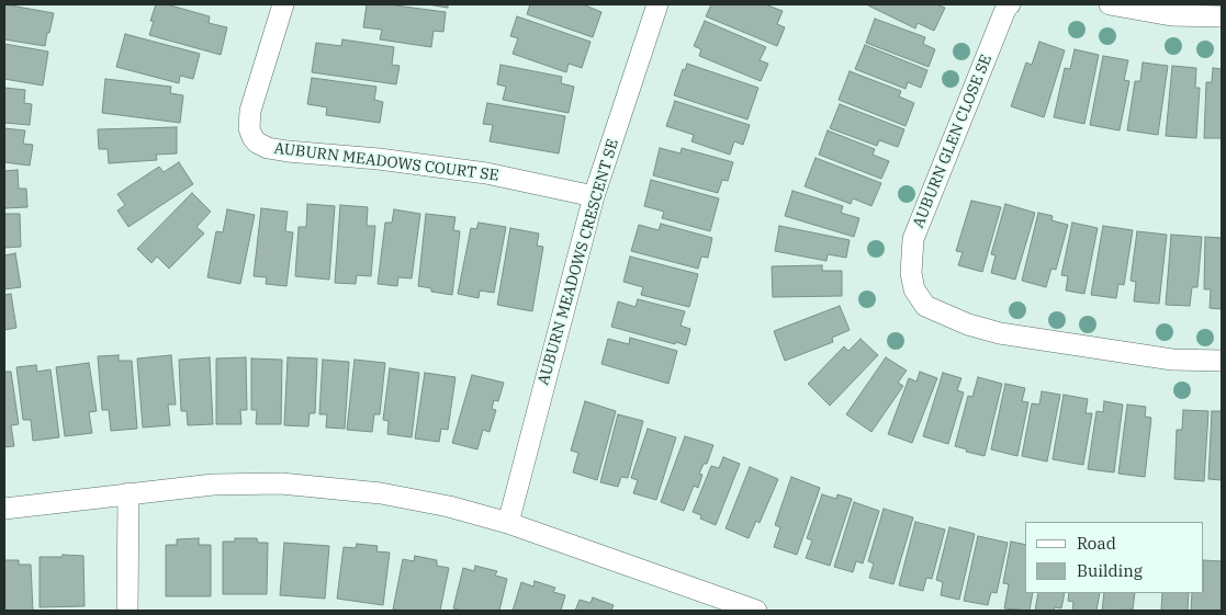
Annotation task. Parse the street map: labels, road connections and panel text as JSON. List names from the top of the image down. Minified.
{"streets":{"street":["AUBURN GLEN CLOSE SE","AUBURN MEADOWS COURT SE","AUBURN MEADOWS CRESCENT SE"]},"crossings":[["AUBURN MEADOWS COURT SE","AUBURN MEADOWS CRESCENT SE"]],"legend":["Road","Building"]}
